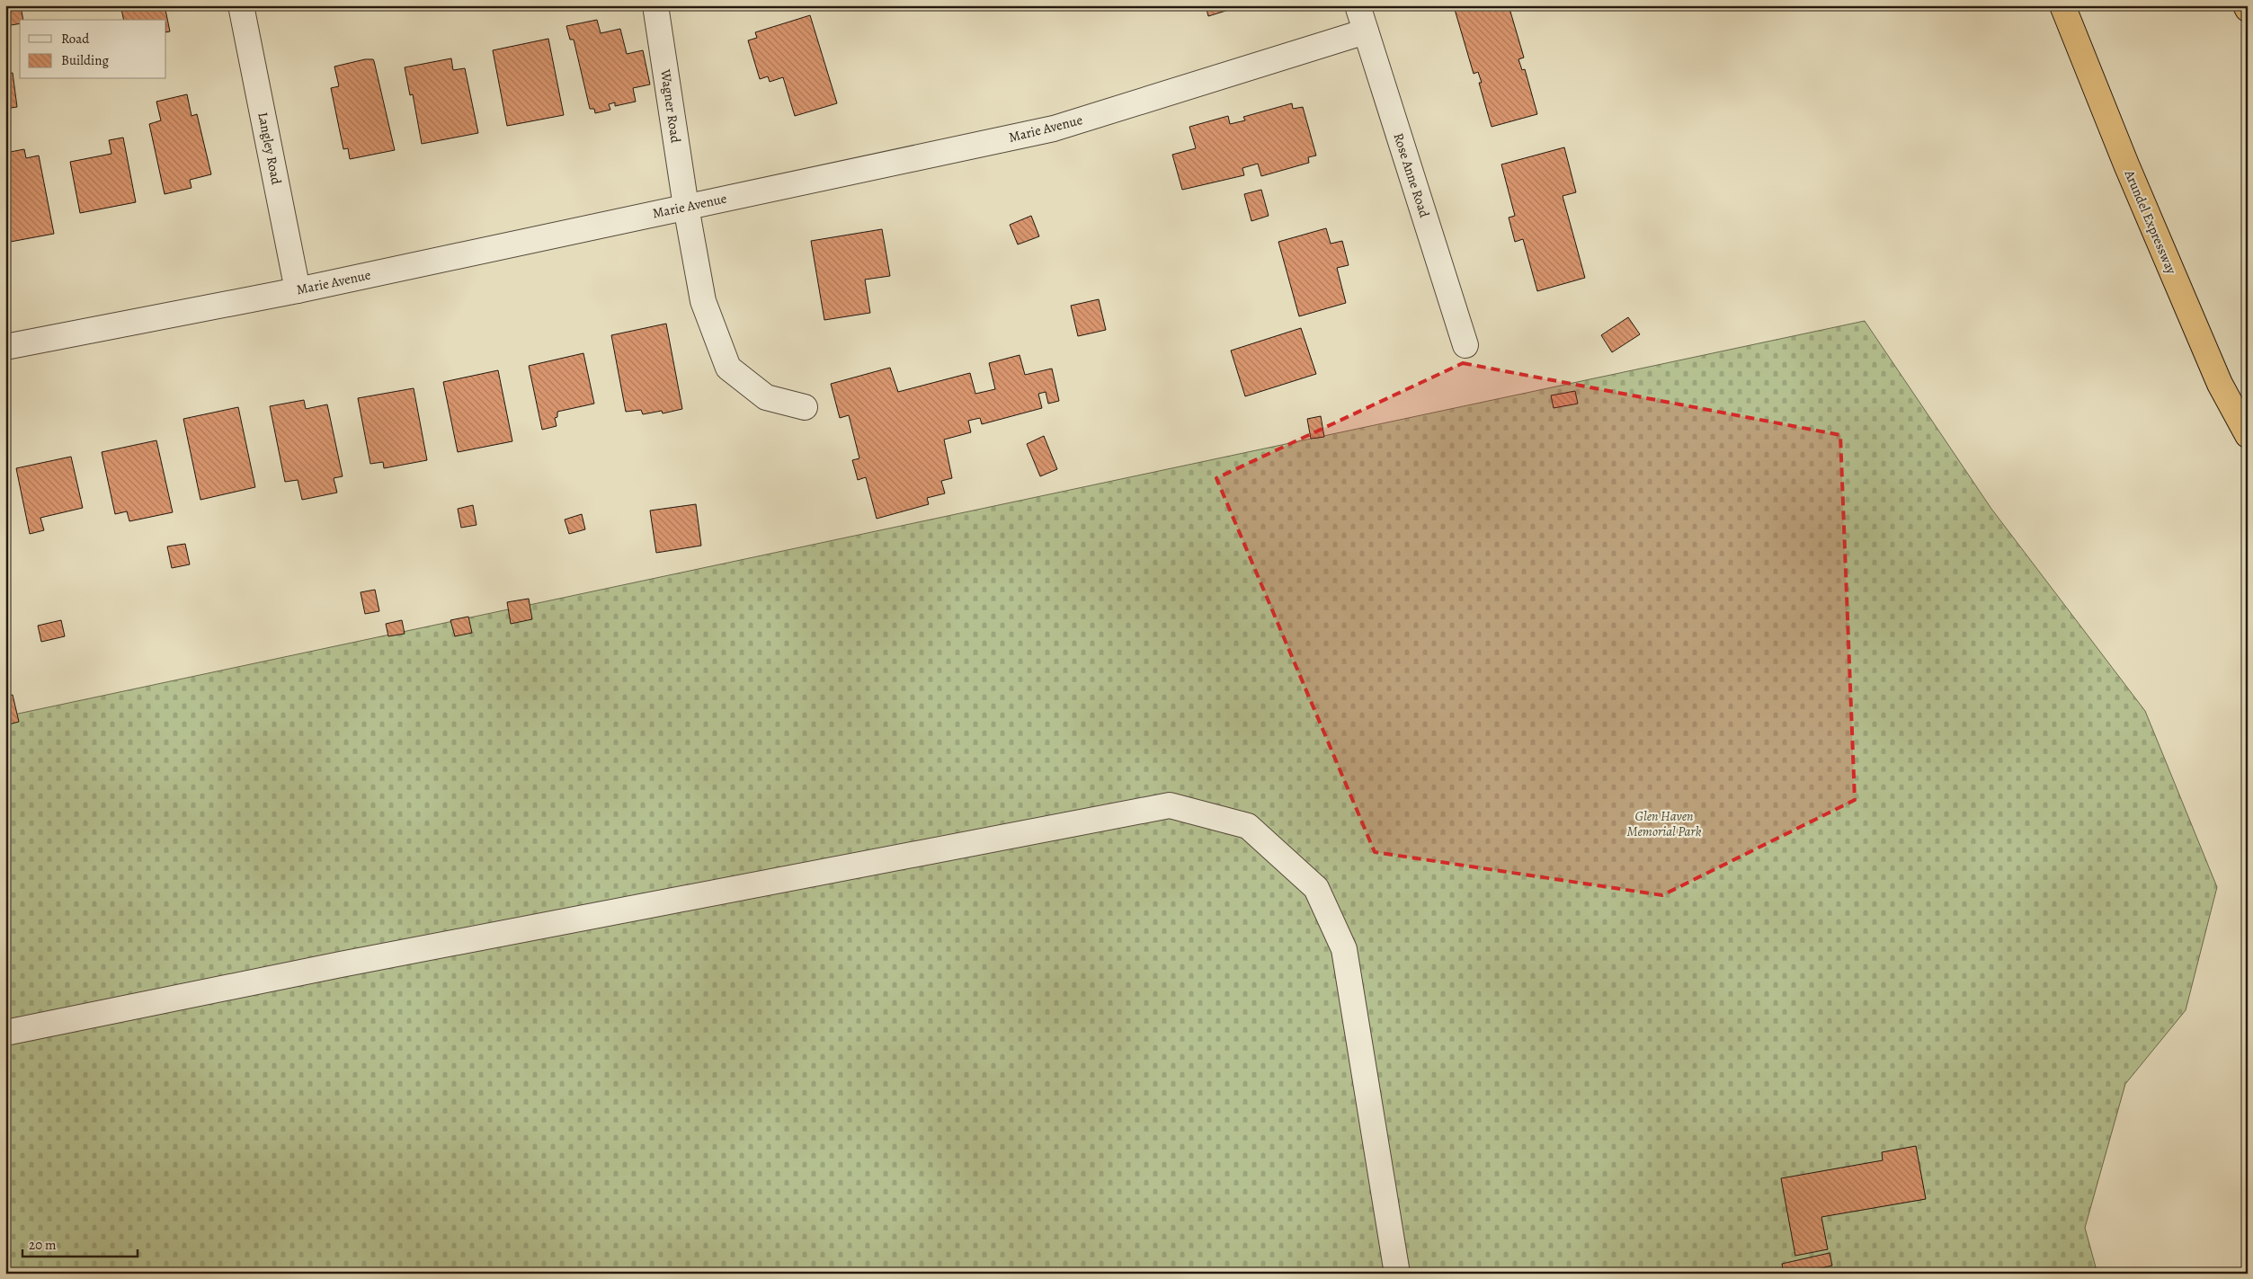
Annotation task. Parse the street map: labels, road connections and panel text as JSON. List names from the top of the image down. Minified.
{"streets":{"highway":["Arundel Expressway"],"street":["Wagner Road","Marie Avenue","Langley Road","Rose Anne Road"]},"crossings":[["Wagner Road","Marie Avenue"],["Marie Avenue","Langley Road"],["Marie Avenue","Rose Anne Road"]],"parks":["Glen Haven Memorial Park"],"legend":["Road","Building"],"scale_bar":"20 m"}
